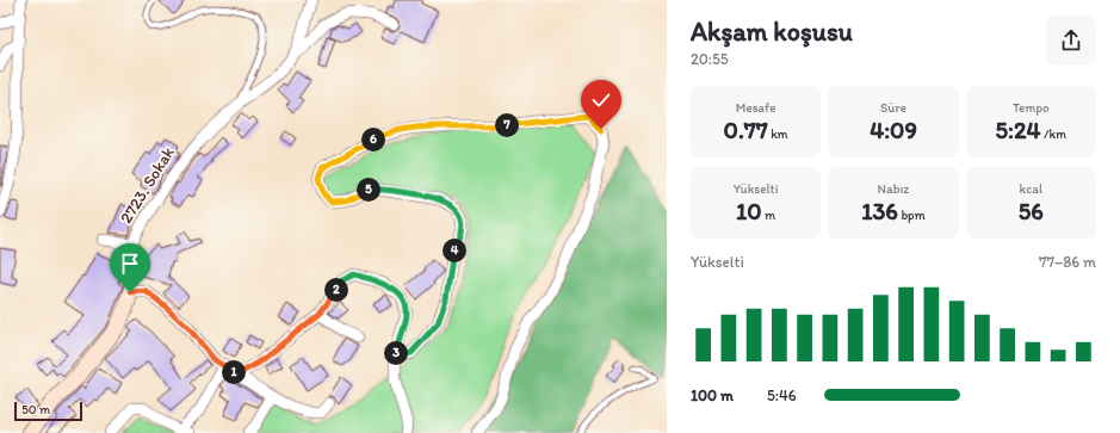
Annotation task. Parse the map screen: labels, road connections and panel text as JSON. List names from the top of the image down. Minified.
{"streets":{"street":["2723. Sokak"]},"scale_bar":"50 m","page":{"heading":["Akşam koşusu","20:55"],"stats":[["Mesafe","0.77 km"],["Süre","4:09"],["Tempo","5:24 /km"],["Yükselti","10 m"],["Nabız","136 bpm"],["kcal","56"]],"pins":["7","6","5","4","2","3","1"],"chart":["Yükselti","77–86 m"],"list":[{"name":"100 m","note":"5:46"}],"scale":"50 m"}}
